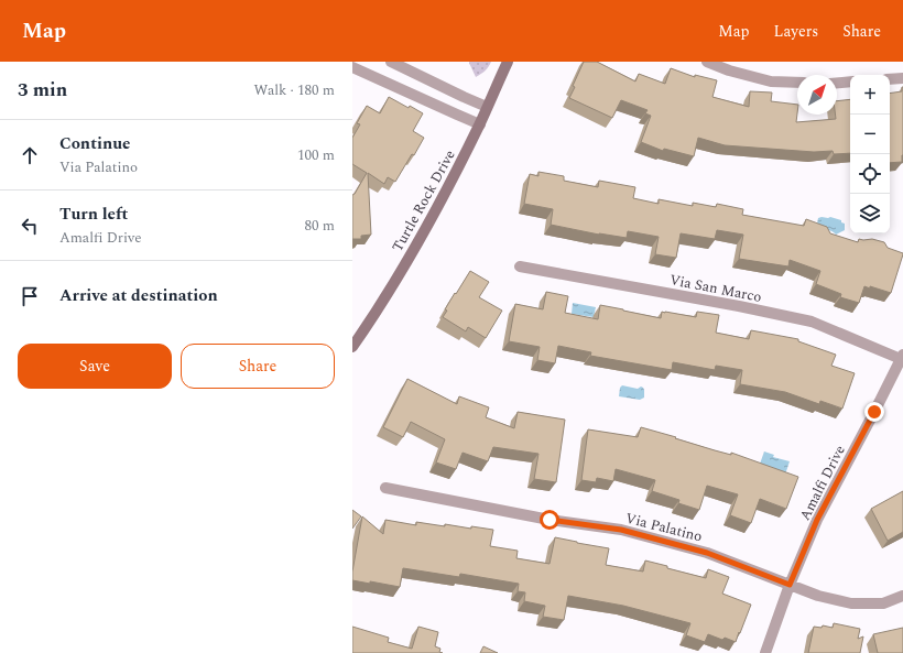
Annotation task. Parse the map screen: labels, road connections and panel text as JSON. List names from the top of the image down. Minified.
{"streets":{"street":["Turtle Rock Drive","Via San Marco","Amalfi Drive","Via Palatino"]},"crossings":[["Via San Marco","Amalfi Drive"],["Amalfi Drive","Via Palatino"]],"north":"top right","page":{"header":"Map","nav":["Map","Layers","Share"],"heading":["3 min","Walk · 180 m"],"map_buttons":["+","−"],"list":[["Continue","Via Palatino","100 m"],["Turn left","Amalfi Drive","80 m"],"Arrive at destination"],"buttons":["Save","Share"]}}
